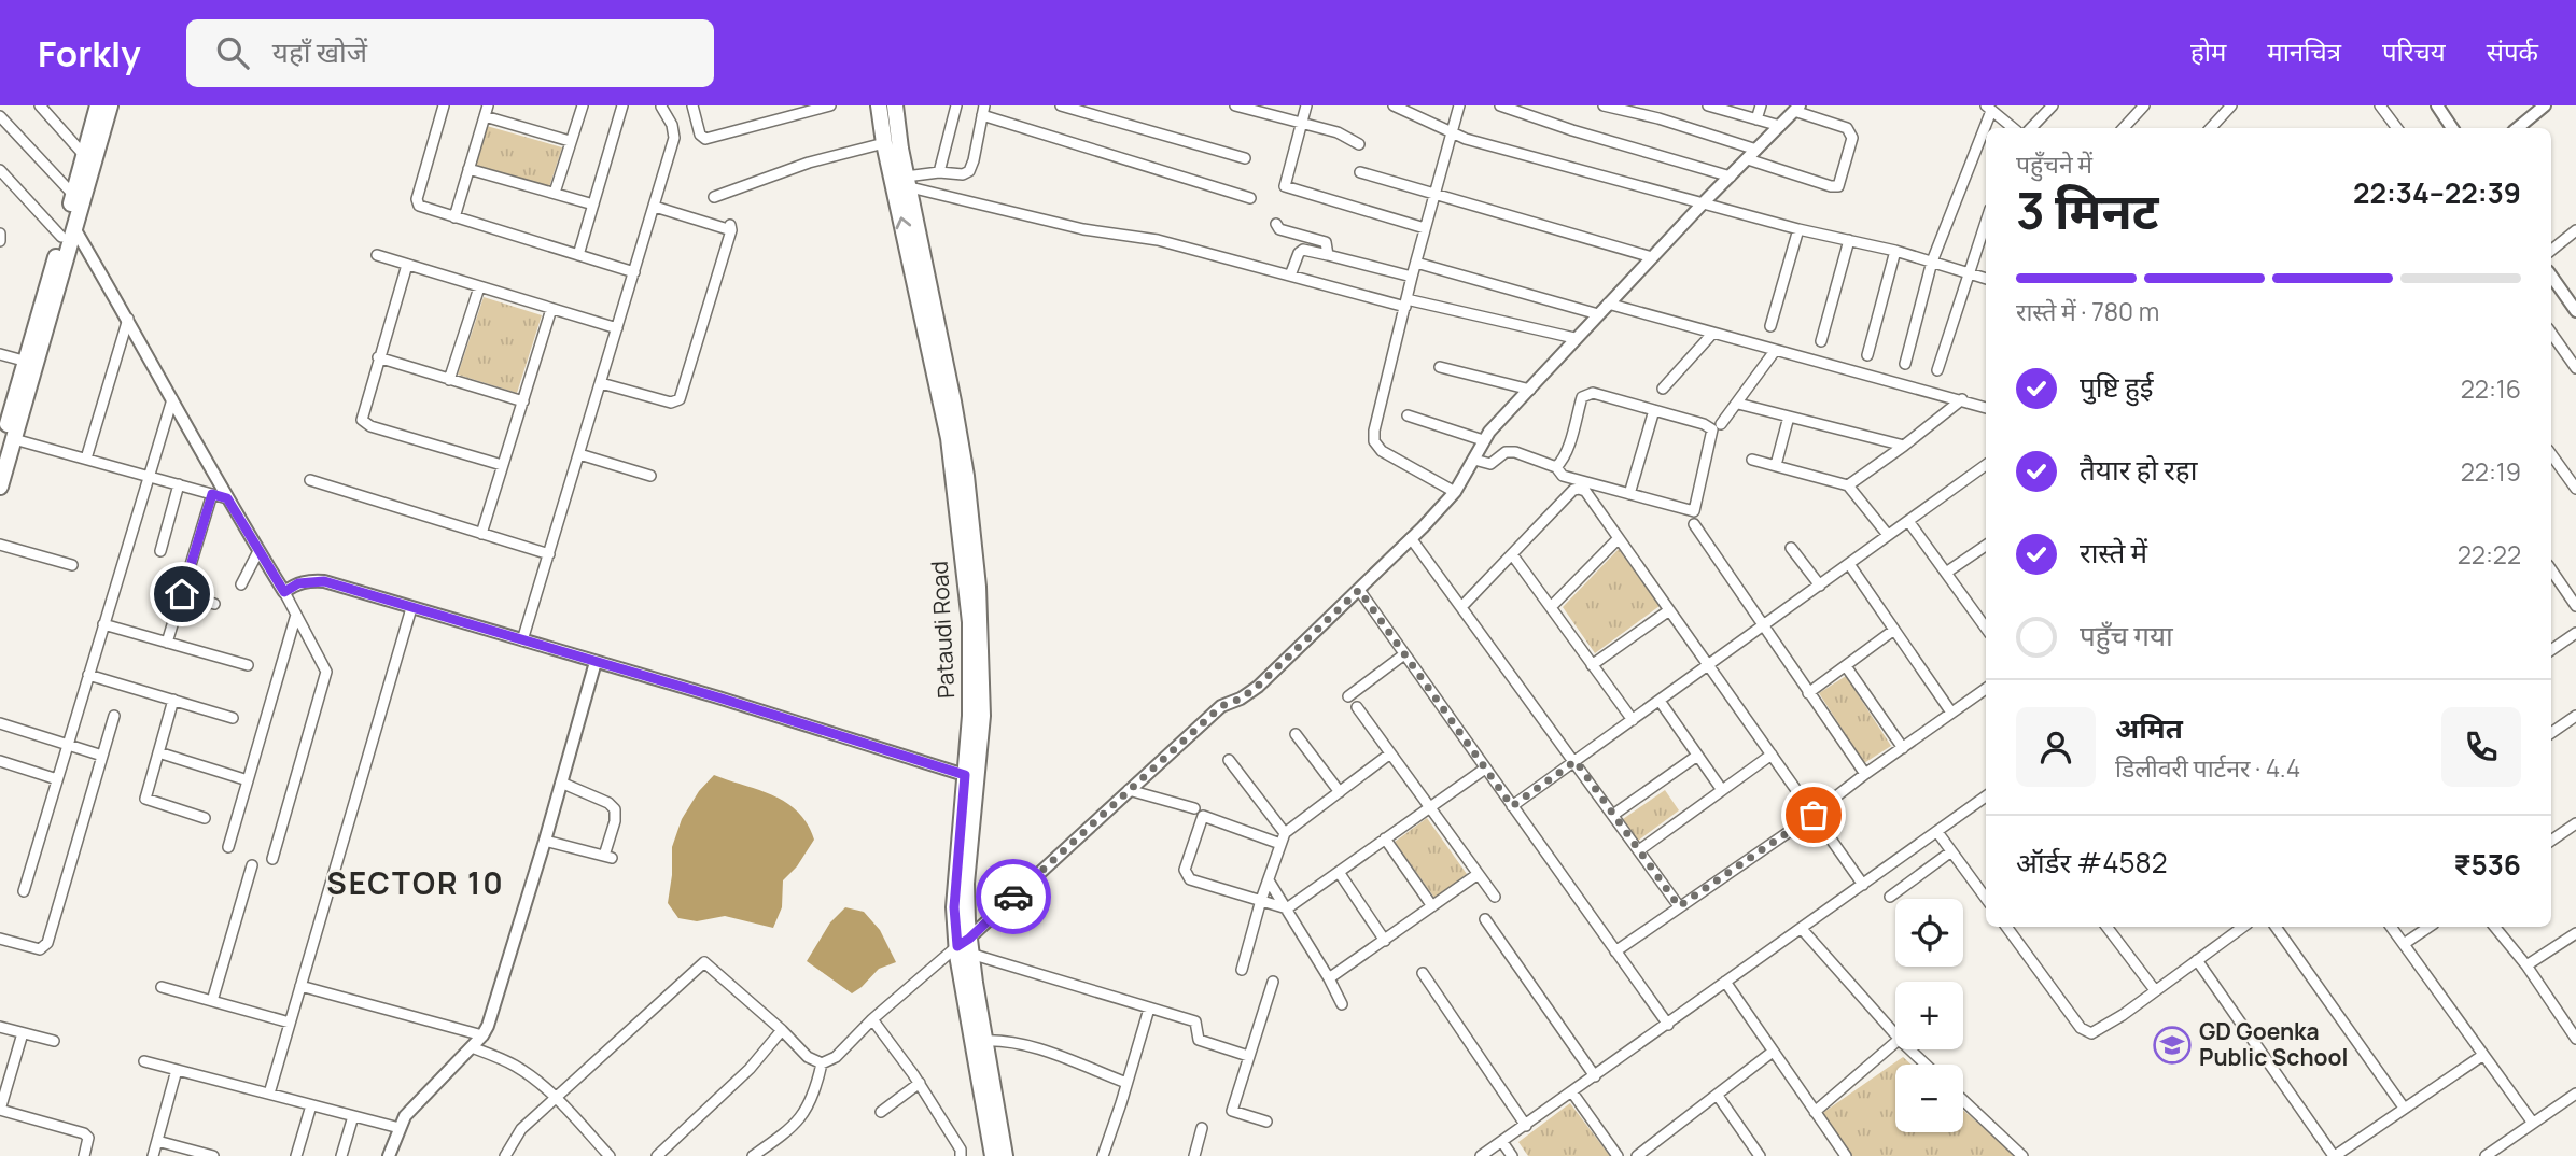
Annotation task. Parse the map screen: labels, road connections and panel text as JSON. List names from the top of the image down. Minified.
{"districts":["SECTOR 10"],"places":{"school or university":["GD Goenka Public School"]},"page":{"header":"Forkly","search":"यहाँ खोजें","nav":["होम","मानचित्र","परिचय","संपर्क"],"heading":["3 मिनट","पहुँचने में","22:34–22:39"],"panel":["अमित","डिलीवरी पार्टनर · 4.4","ऑर्डर #4582","₹536"],"bar":"रास्ते में · 780 m","list":[["पुष्टि हुई","22:16"],["तैयार हो रहा","22:19"],["रास्ते में","22:22"],"पहुँच गया"],"map_buttons":["+","−"]}}
